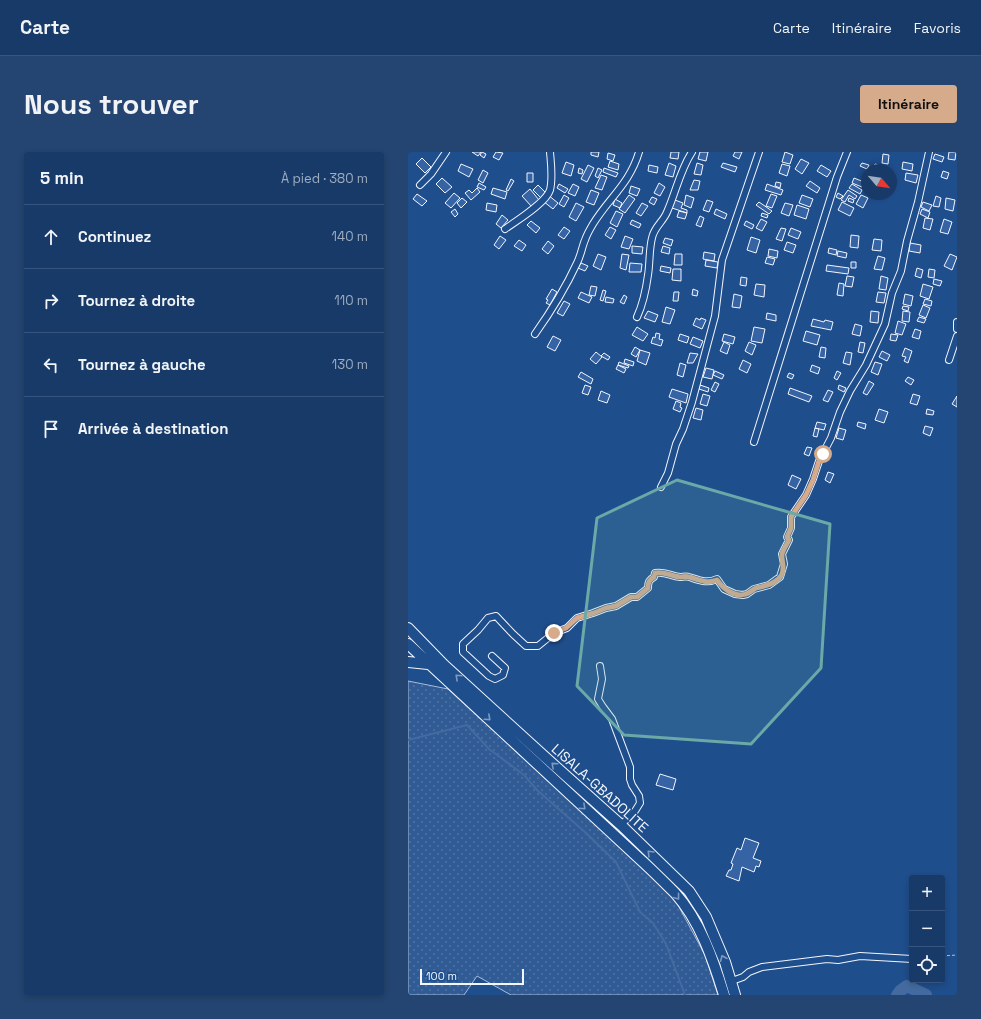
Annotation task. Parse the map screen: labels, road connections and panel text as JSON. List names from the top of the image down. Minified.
{"streets":{"main road":["LISALA-GBADOLITE"]},"scale_bar":"100 m","north":"bottom right","page":{"header":"Carte","nav":["Carte","Itinéraire","Favoris"],"buttons":"Itinéraire","title":"Nous trouver","heading":["5 min","À pied · 380 m"],"list":[["Continuez","140 m"],["Tournez à droite","110 m"],["Tournez à gauche","130 m"],"Arrivée à destination"],"map_buttons":["+","−"],"scale":"100 m"}}
